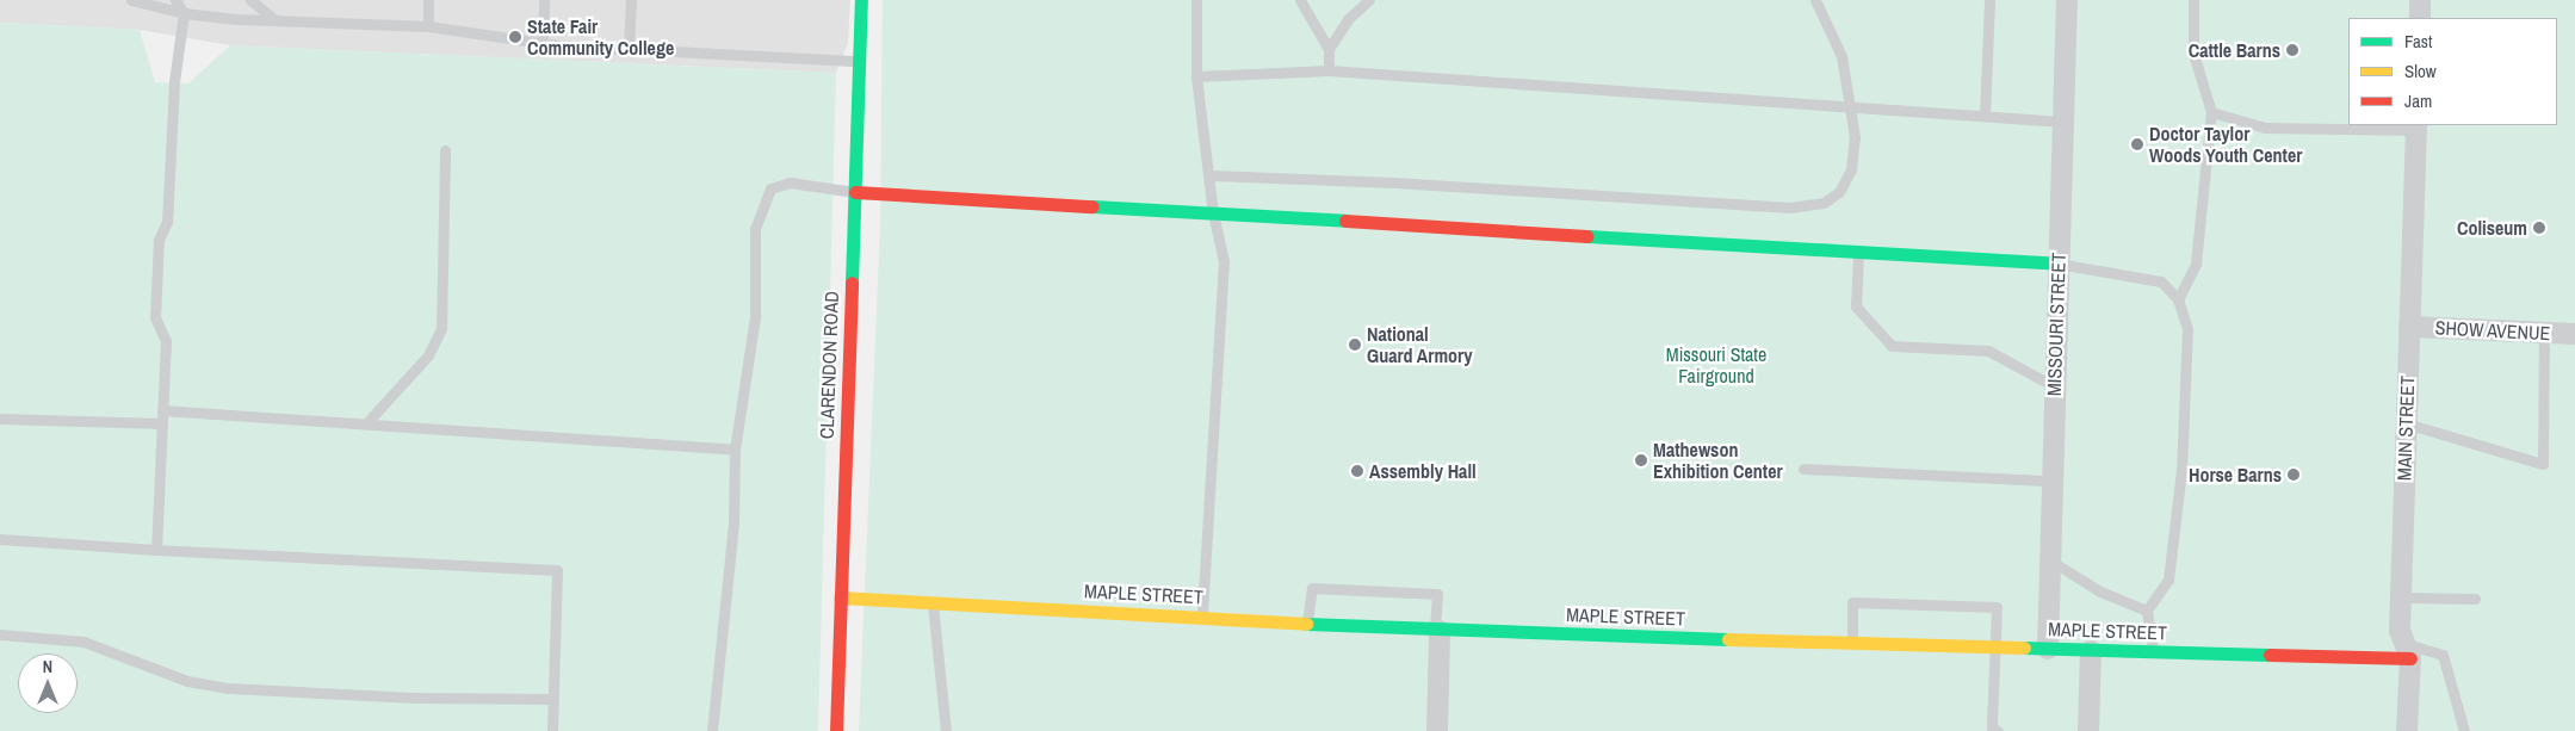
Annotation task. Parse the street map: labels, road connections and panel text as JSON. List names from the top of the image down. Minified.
{"streets":{"street":["MISSOURI STREET","SHOW AVENUE","CLARENDON ROAD","MAIN STREET","MAPLE STREET"]},"crossings":[["MISSOURI STREET","MAPLE STREET"],["SHOW AVENUE","MAIN STREET"],["CLARENDON ROAD","MAPLE STREET"],["MAIN STREET","MAPLE STREET"]],"parks":["Missouri State Fairground"],"places":["State Fair Community College","Cattle Barns","Doctor Taylor Woods Youth Center","Coliseum","National Guard Armory","Mathewson Exhibition Center","Assembly Hall","Horse Barns"],"legend":["Fast","Slow","Jam"],"north":"top"}
